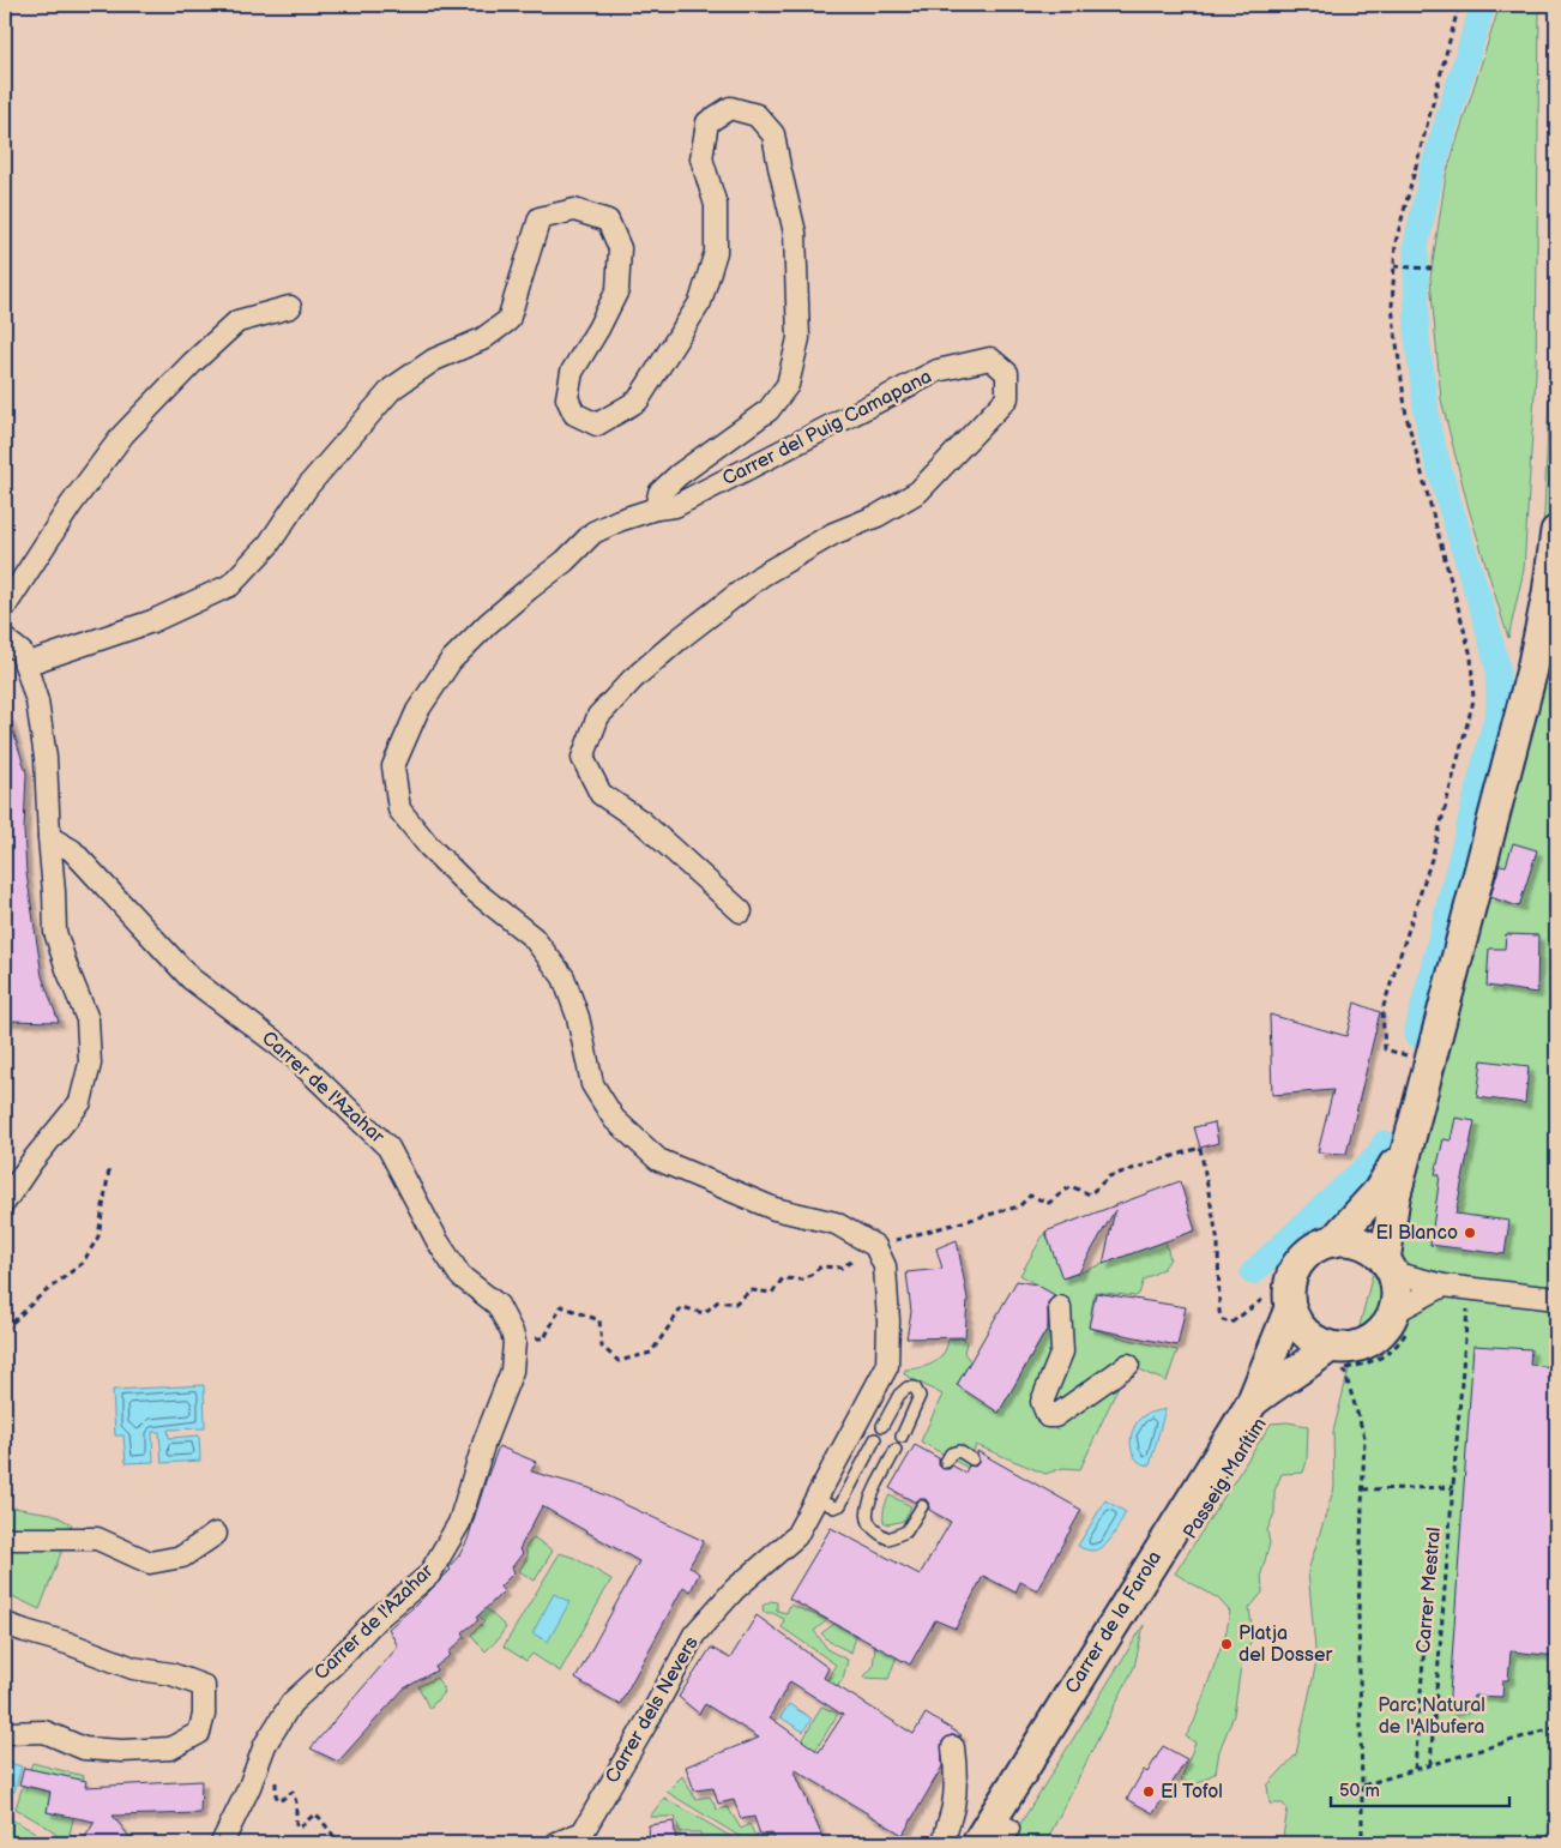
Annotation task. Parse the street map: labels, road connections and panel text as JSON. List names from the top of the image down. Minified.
{"streets":{"street":["Carrer del Puig Camapana","Carrer de l'Azahar","Carrer de la Farola","Carrer dels Nevers"],"path":["Carrer Mestral"]},"parks":["Parc Natural de l'Albufera"],"places":["El Blanco","Platja del Dosser","El Tofol"],"scale_bar":"50 m"}
